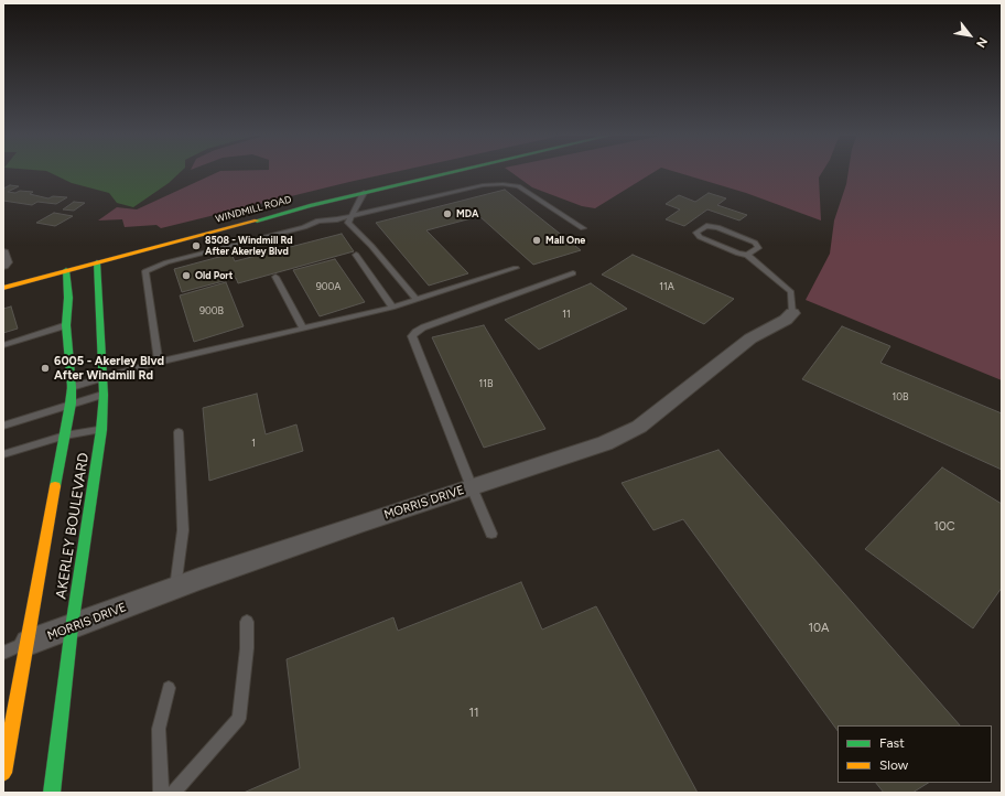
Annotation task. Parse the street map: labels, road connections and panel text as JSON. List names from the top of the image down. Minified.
{"streets":{"main road":["WINDMILL ROAD","AKERLEY BOULEVARD"],"street":["MORRIS DRIVE"]},"crossings":[["WINDMILL ROAD","AKERLEY BOULEVARD"],["MORRIS DRIVE","AKERLEY BOULEVARD"]],"places":["MDA","Mall One","8508 - Windmill Rd After Akerley Blvd","Old Port","6005 - Akerley Blvd After Windmill Rd"],"house_numbers":["900A","11A","900B","11","11B","10B","1","10C","10A","11"],"legend":["Fast","Slow"],"north":"bottom right"}
